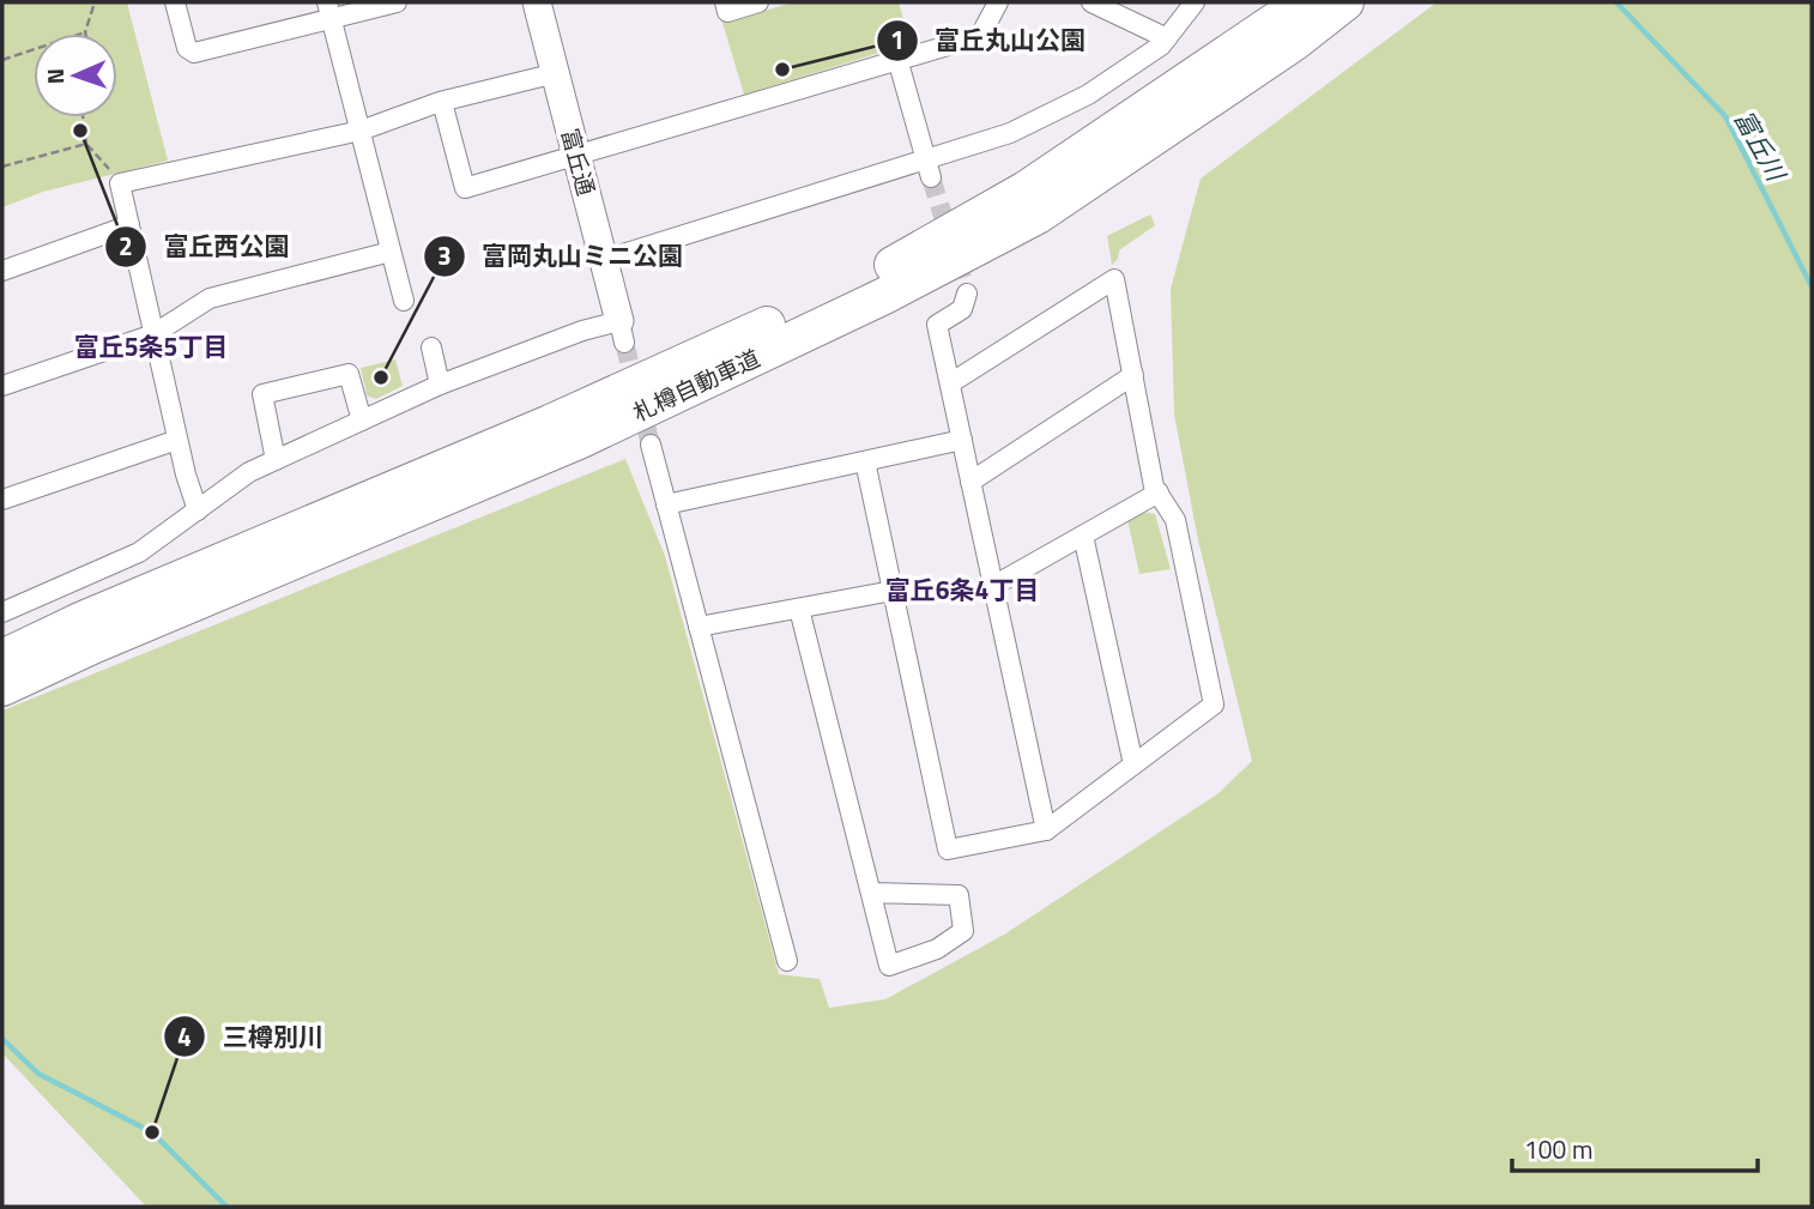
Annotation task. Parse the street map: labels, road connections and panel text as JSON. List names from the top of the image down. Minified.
{"streets":{"highway":["札樽自動車道"],"street":["富丘通"]},"districts":["富丘5条5丁目","富丘6条4丁目"],"water":["富丘川"],"places":["富丘丸山公園","富丘西公園","富岡丸山ミニ公園","三樽別川"],"scale_bar":"100 m","north":"left"}
